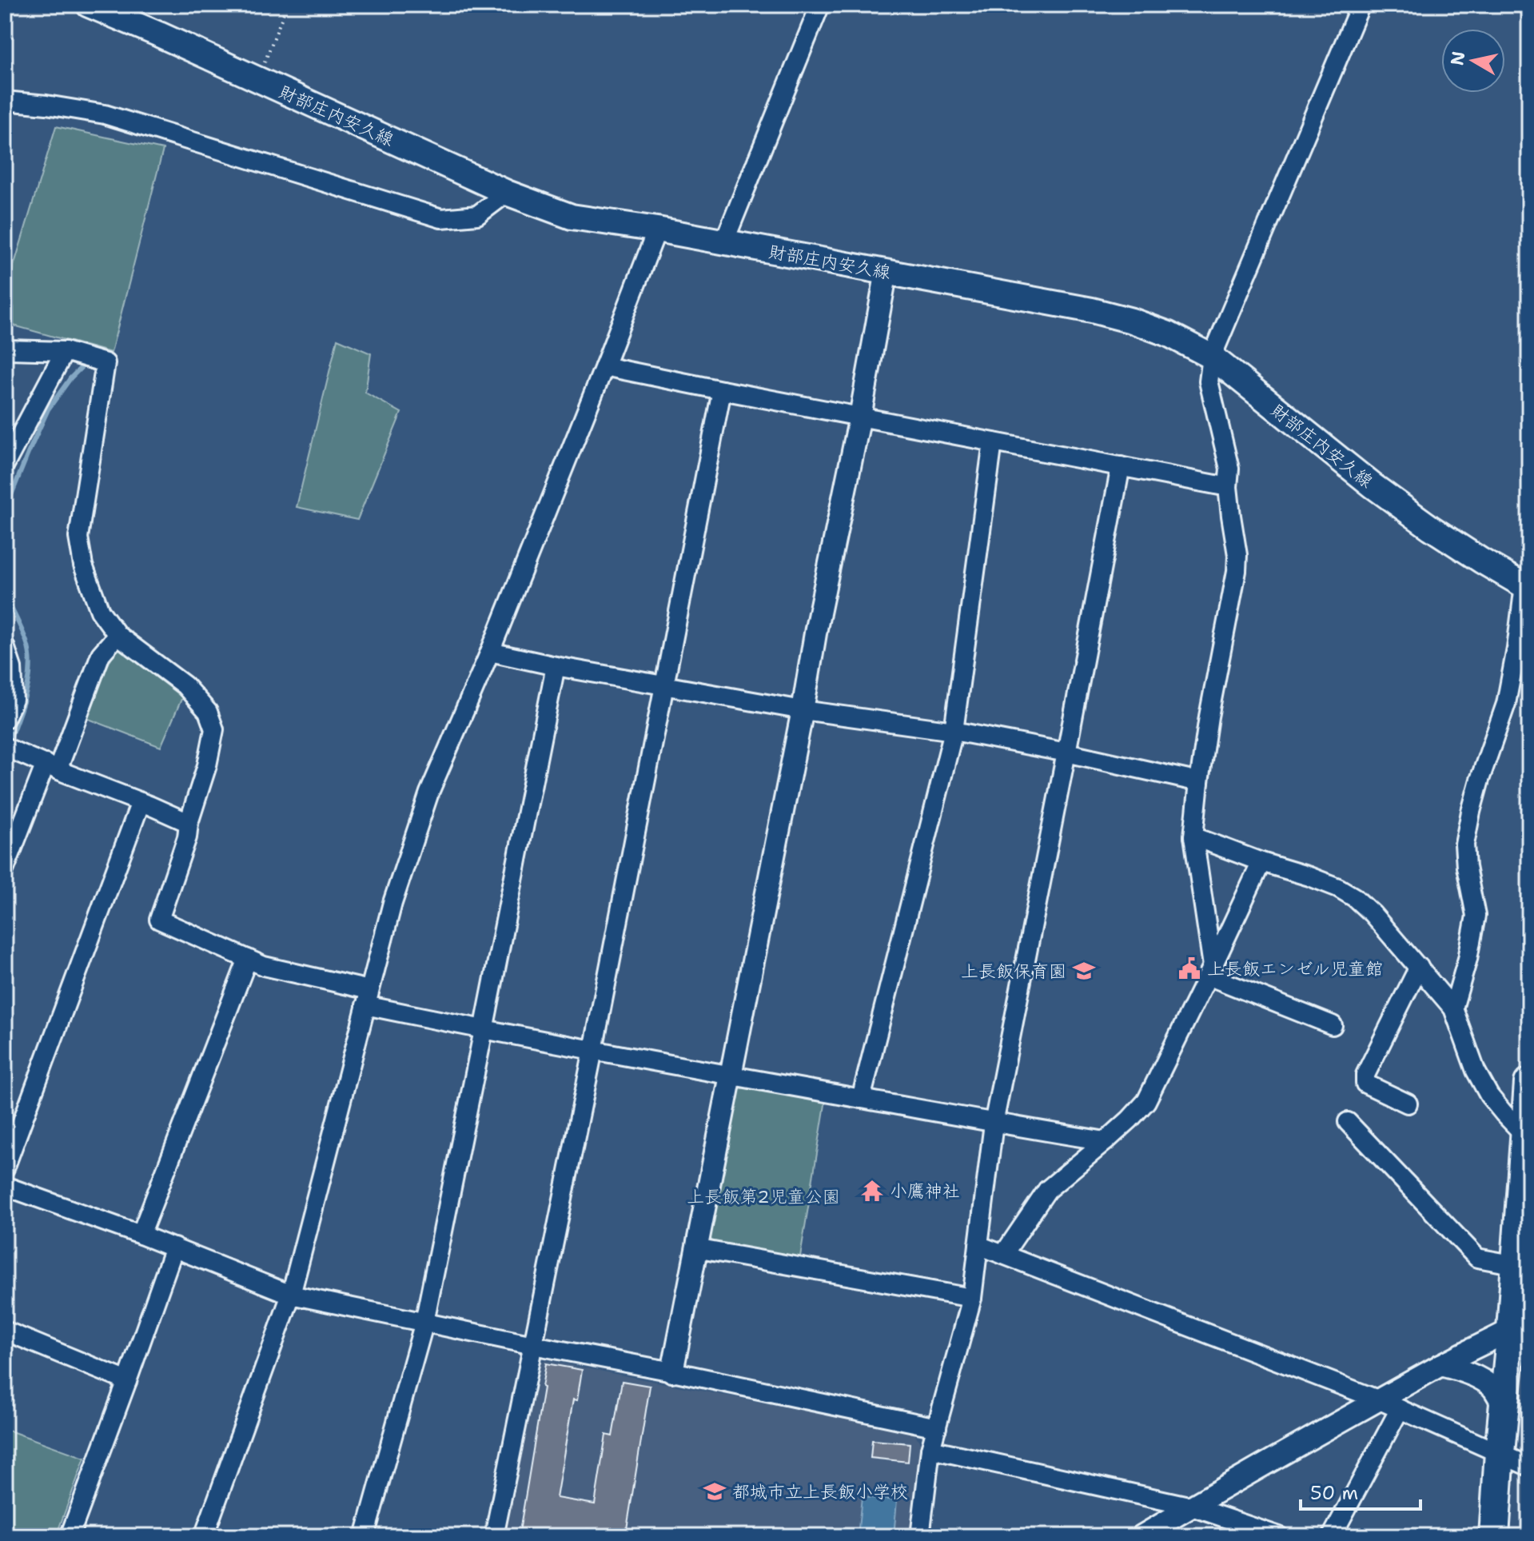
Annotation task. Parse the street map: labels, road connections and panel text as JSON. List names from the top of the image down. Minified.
{"streets":{"main road":["財部庄内安久線"]},"parks":["上長飯第2児童公園"],"places":{"public building":["上長飯エンゼル児童館"],"school or university":["上長飯保育園","都城市立上長飯小学校"],"temple":["小鷹神社"]},"scale_bar":"50 m","north":"left"}
